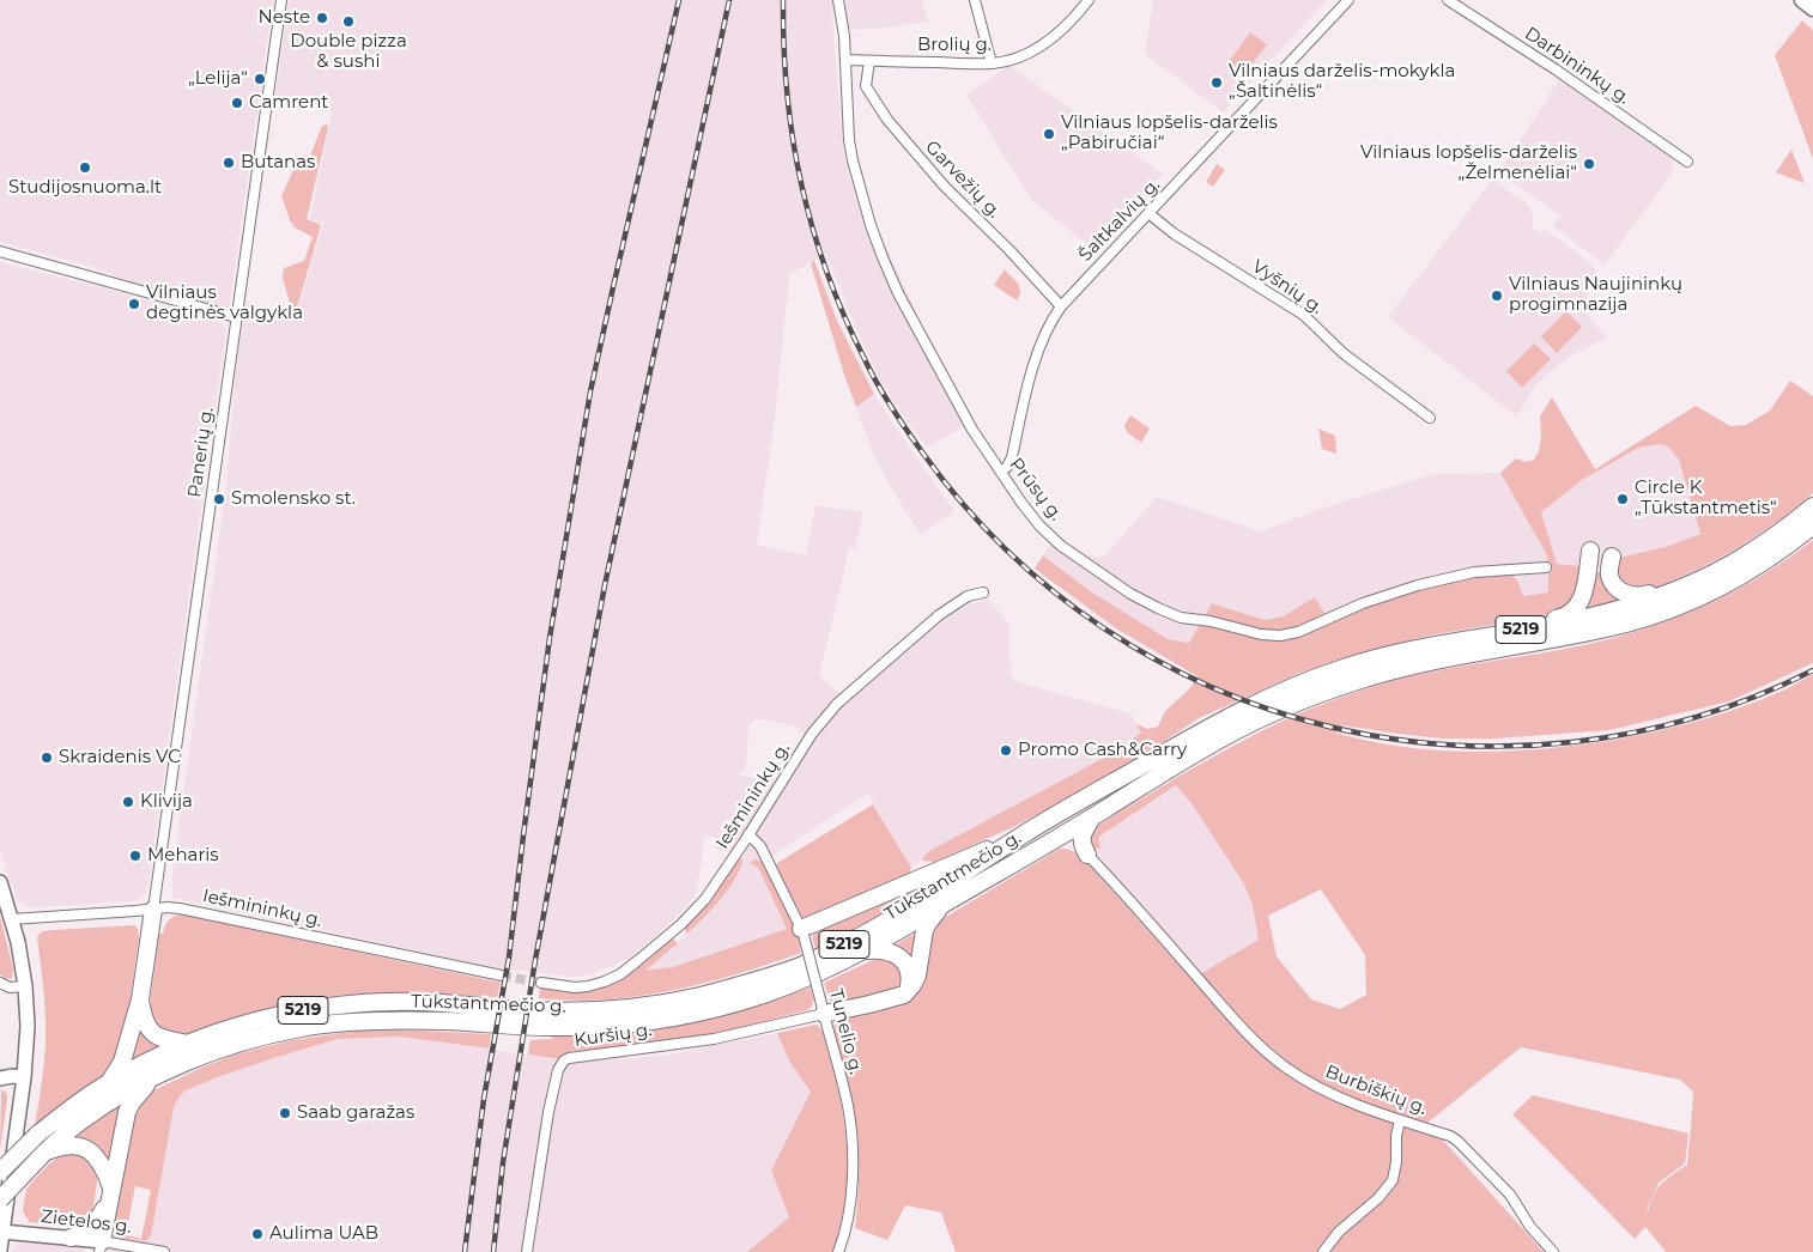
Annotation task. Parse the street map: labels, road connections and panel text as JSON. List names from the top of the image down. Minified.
{"streets":{"highway":["5219","Tūkstantmečio g."],"main road":["Zietelos g."],"street":["Brolių g.","Darbininkų g.","Garvežių g.","Šaltkalvių g.","Vyšnių g.","Panerių g.","Prūsų g.","Iešmininkų g.","Tunelio g.","Kuršių g.","Burbiškių g."]},"crossings":[["Brolių g.","Prūsų g."],["Garvežių g.","Šaltkalvių g."],["Šaltkalvių g.","Vyšnių g."],["Šaltkalvių g.","Prūsų g."],["Panerių g.","Iešmininkų g."],["Iešmininkų g.","Tunelio g."],["Tunelio g.","Kuršių g."]],"places":["Neste","Double pizza & sushi","„Lelija“","Vilniaus darželis-mokykla „Šaltinėlis“","Camrent","Vilniaus lopšelis-darželis „Pabiručiai“","Butanas","Vilniaus lopšelis-darželis „Želmenėliai“","Studijosnuoma.lt","Vilniaus Naujininkų progimnazija","Vilniaus degtinės valgykla","Smolensko st.","Circle K „Tūkstantmetis“","Promo Cash&Carry","Skraidenis VC","Klivija","Meharis","Saab garažas","Aulima UAB"]}
